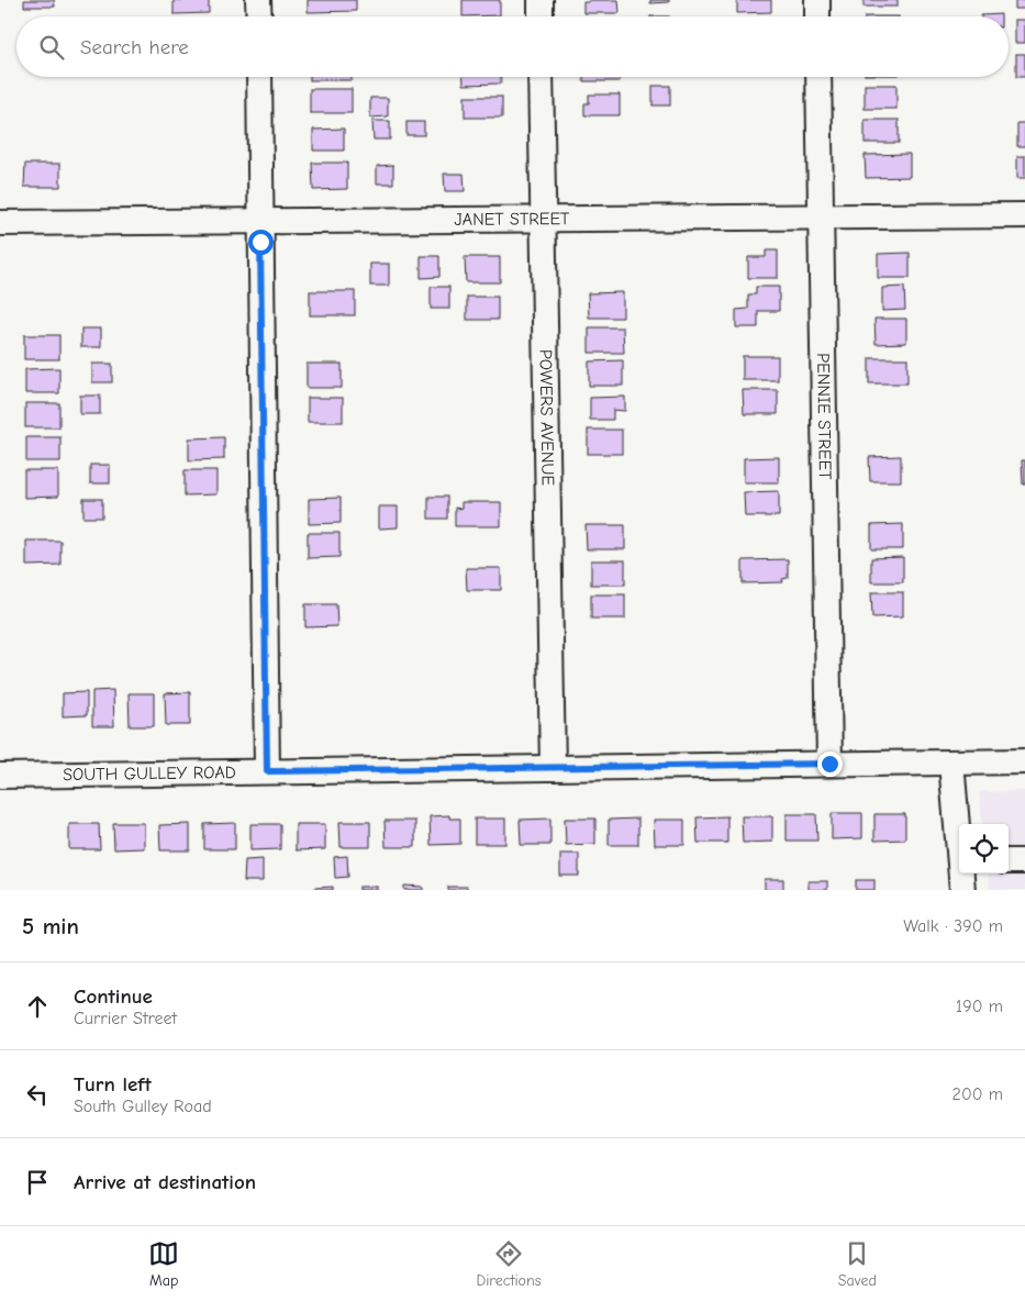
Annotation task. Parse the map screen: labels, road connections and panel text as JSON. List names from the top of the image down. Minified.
{"streets":{"street":["JANET STREET","PENNIE STREET","POWERS AVENUE","SOUTH GULLEY ROAD"]},"crossings":[["JANET STREET","PENNIE STREET"],["JANET STREET","POWERS AVENUE"],["PENNIE STREET","SOUTH GULLEY ROAD"],["POWERS AVENUE","SOUTH GULLEY ROAD"]],"page":{"search":"Search here","heading":["5 min","Walk · 390 m"],"list":[["Continue","Currier Street","190 m"],["Turn left","South Gulley Road","200 m"],"Arrive at destination"],"nav":["Map","Directions","Saved"]}}
